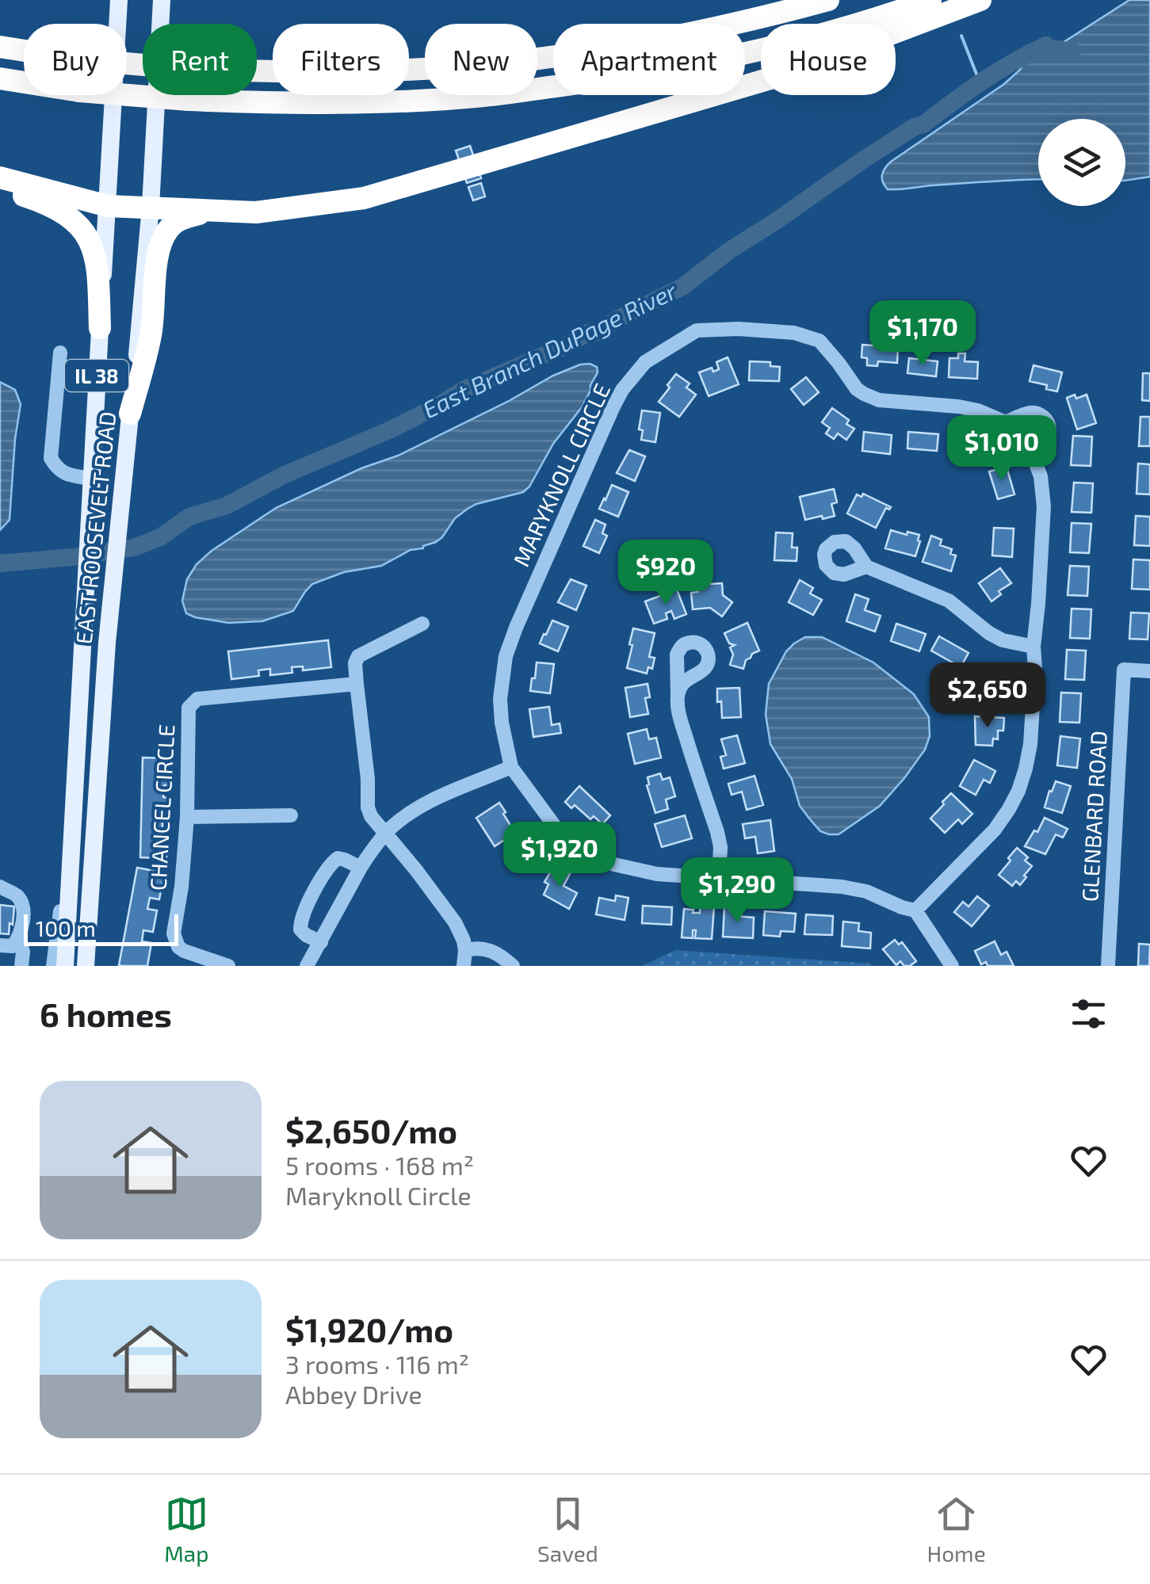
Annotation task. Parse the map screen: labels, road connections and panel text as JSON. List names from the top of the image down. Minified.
{"streets":{"main road":["IL 38","EAST ROOSEVELT ROAD"],"street":["MARYKNOLL CIRCLE","CHANCEL CIRCLE","GLENBARD ROAD"]},"water":["East Branch DuPage River"],"scale_bar":"100 m","page":{"chip":["Buy","Rent","Filters","New","Apartment","House"],"price":["$1,170","$1,010","$920","$2,650","$1,920","$1,290"],"scale":"100 m","heading":"6 homes","list":[{"name":"$2,650/mo","note":"5 rooms · 168 m² · Maryknoll Circle"},{"name":"$1,920/mo","note":"3 rooms · 116 m² · Abbey Drive"}],"tabs":["Map","Saved","Home"]}}
